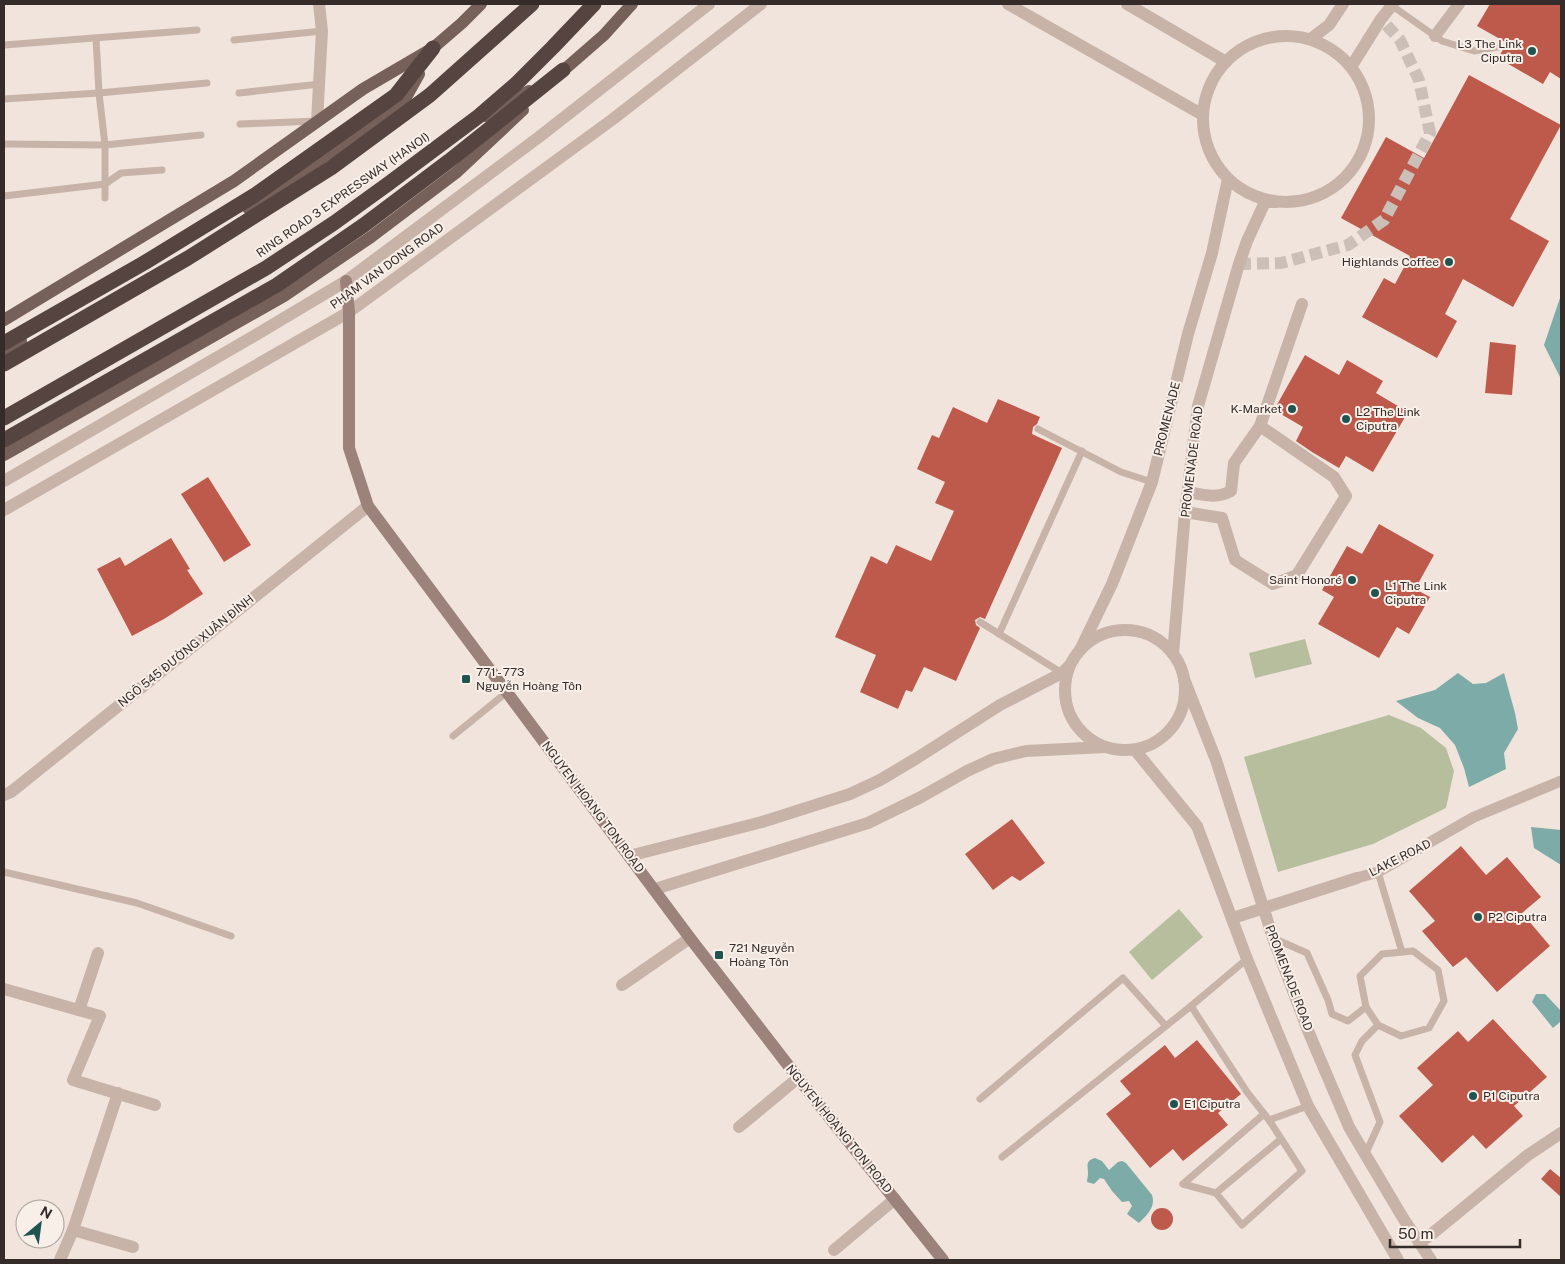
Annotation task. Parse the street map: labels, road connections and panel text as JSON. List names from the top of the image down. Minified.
{"streets":{"highway":["RING ROAD 3 EXPRESSWAY (HANOI)"],"main road":["NGUYEN HOANG TON ROAD"],"street":["PHAM VAN DONG ROAD","PROMENADE","PROMENADE ROAD","NGÕ 545 ĐƯỜNG XUÂN ĐỈNH","LAKE ROAD"]},"crossings":[["PHAM VAN DONG ROAD","NGUYEN HOANG TON ROAD"],["PROMENADE","PROMENADE ROAD"],["PROMENADE ROAD","LAKE ROAD"],["NGÕ 545 ĐƯỜNG XUÂN ĐỈNH","NGUYEN HOANG TON ROAD"]],"places":{"other":["L3 The Link Ciputra","Highlands Coffee","K-Market","L2 The Link Ciputra","Saint Honoré","L1 The Link Ciputra","P2 Ciputra","P1 Ciputra","E1 Ciputra"],"transit":["771 - 773 Nguyễn Hoàng Tôn","721 Nguyễn Hoàng Tôn"]},"scale_bar":"50 m","north":"top right"}
